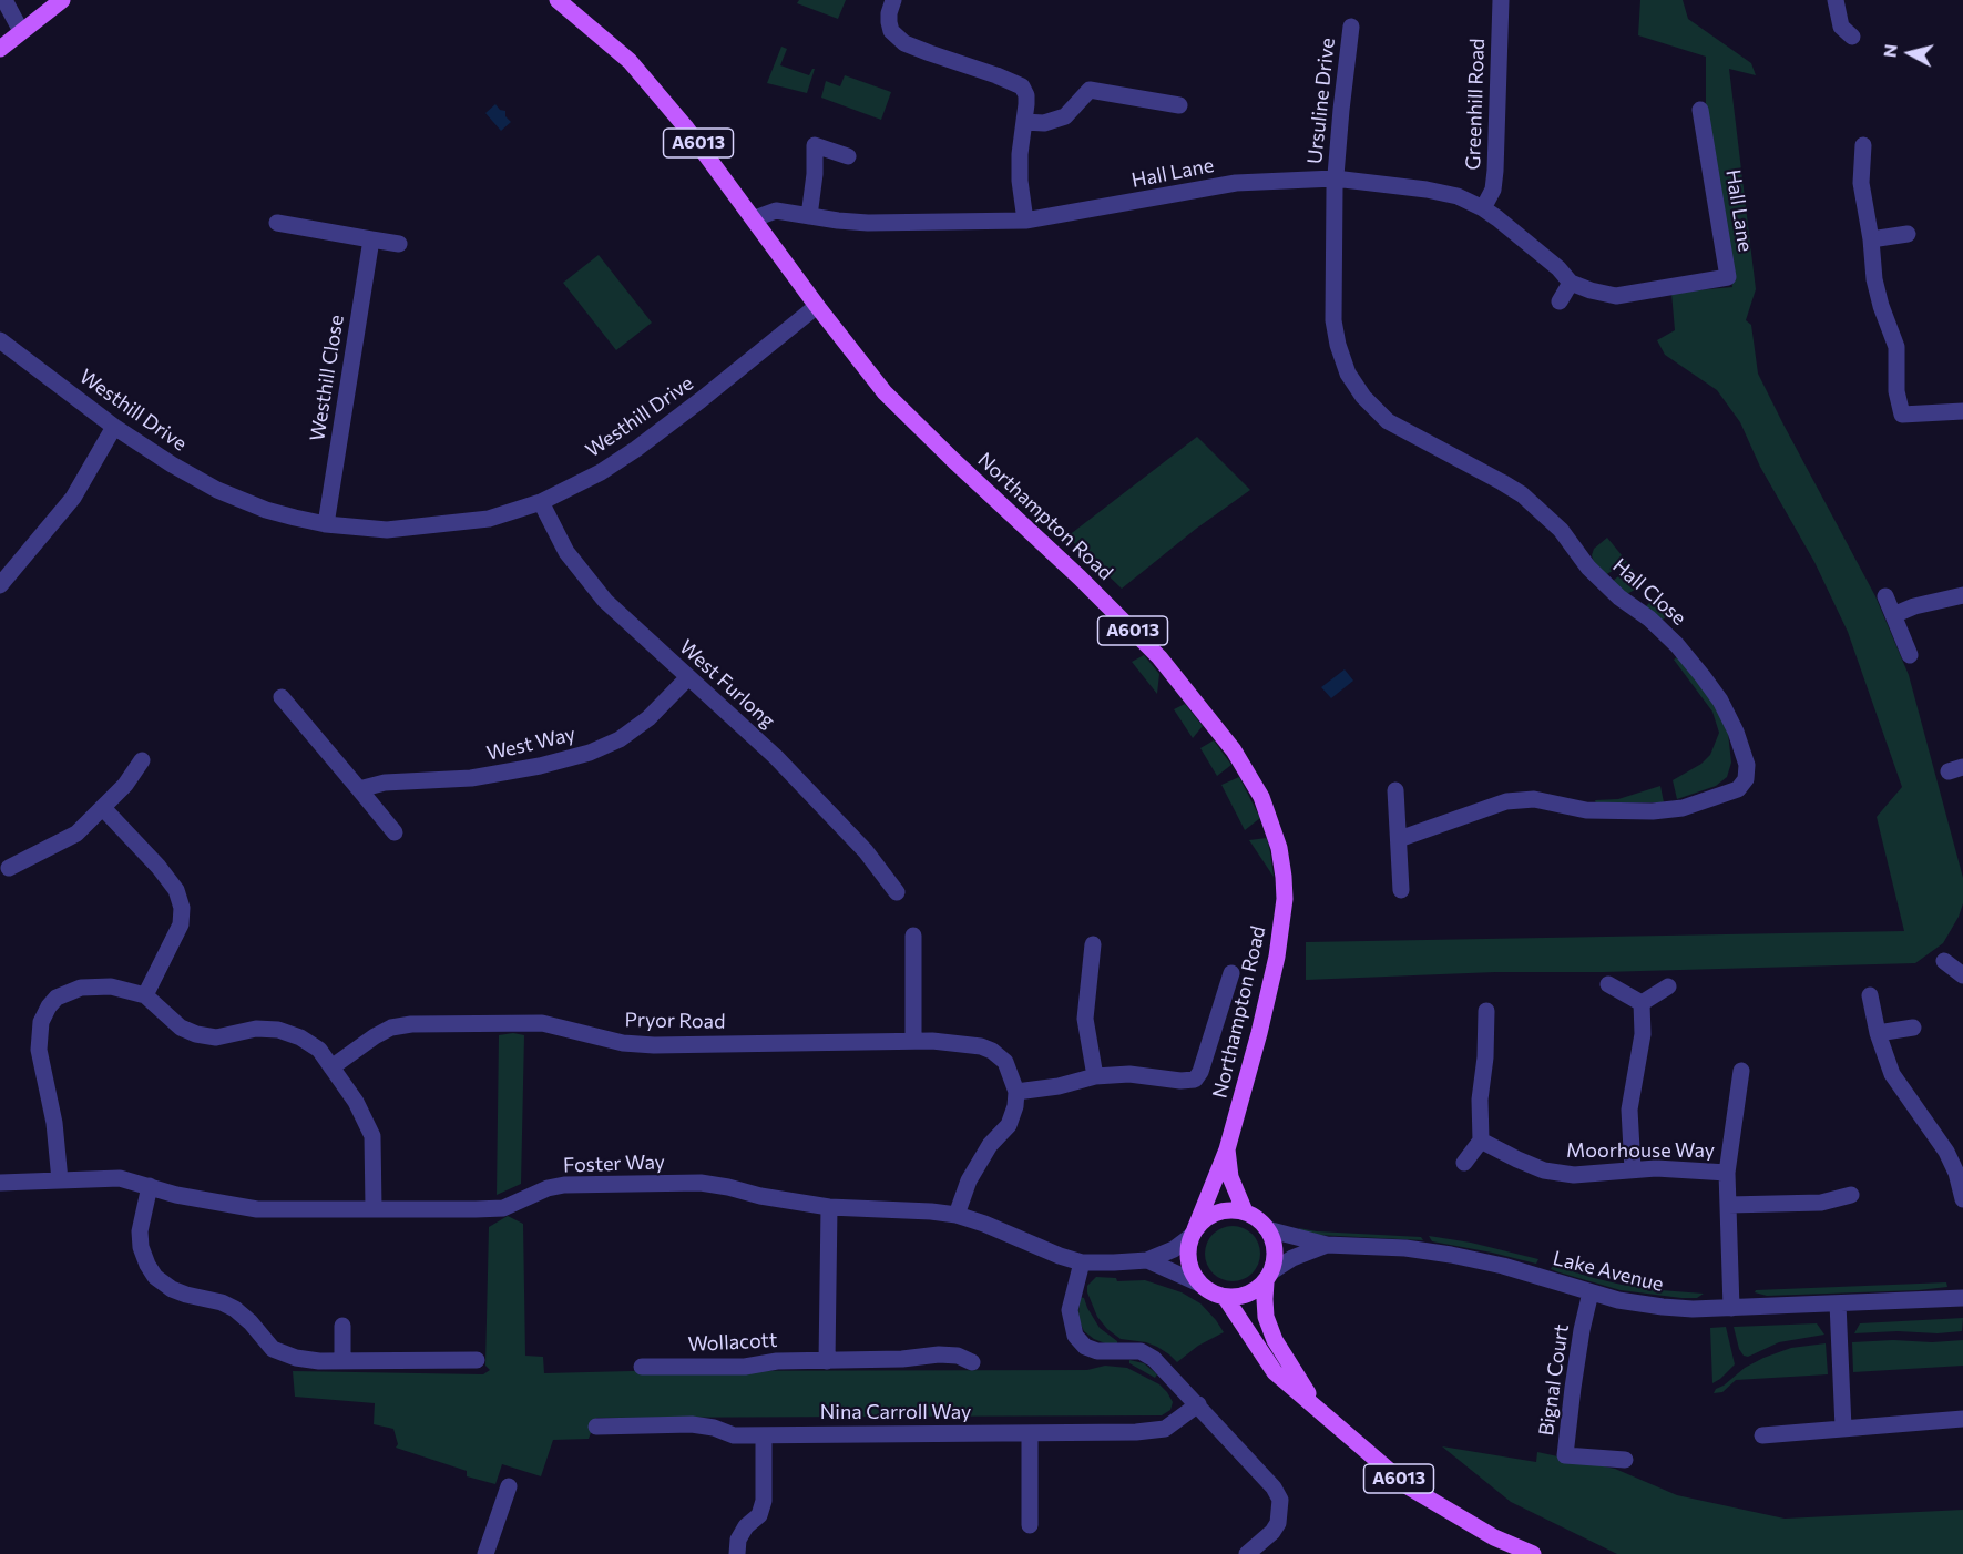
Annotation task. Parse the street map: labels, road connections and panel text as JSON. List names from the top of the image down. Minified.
{"streets":{"main road":["A6013","Northampton Road"],"street":["Ursuline Drive","Greenhill Road","Hall Lane","Westhill Close","Westhill Drive","Hall Close","West Furlong","West Way","Pryor Road","Moorhouse Way","Foster Way","Lake Avenue","Wollacott","Bignal Court","Nina Carroll Way"]},"crossings":[["Ursuline Drive","Hall Lane"],["Ursuline Drive","Hall Close"],["Greenhill Road","Hall Lane"],["A6013","Northampton Road"],["A6013","Foster Way"],["Hall Lane","Northampton Road"],["Hall Lane","Hall Close"],["Westhill Close","Westhill Drive"],["Westhill Drive","Northampton Road"],["Westhill Drive","West Furlong"],["Northampton Road","Foster Way"],["West Furlong","West Way"],["Moorhouse Way","Lake Avenue"],["Lake Avenue","Bignal Court"]],"north":"left"}
